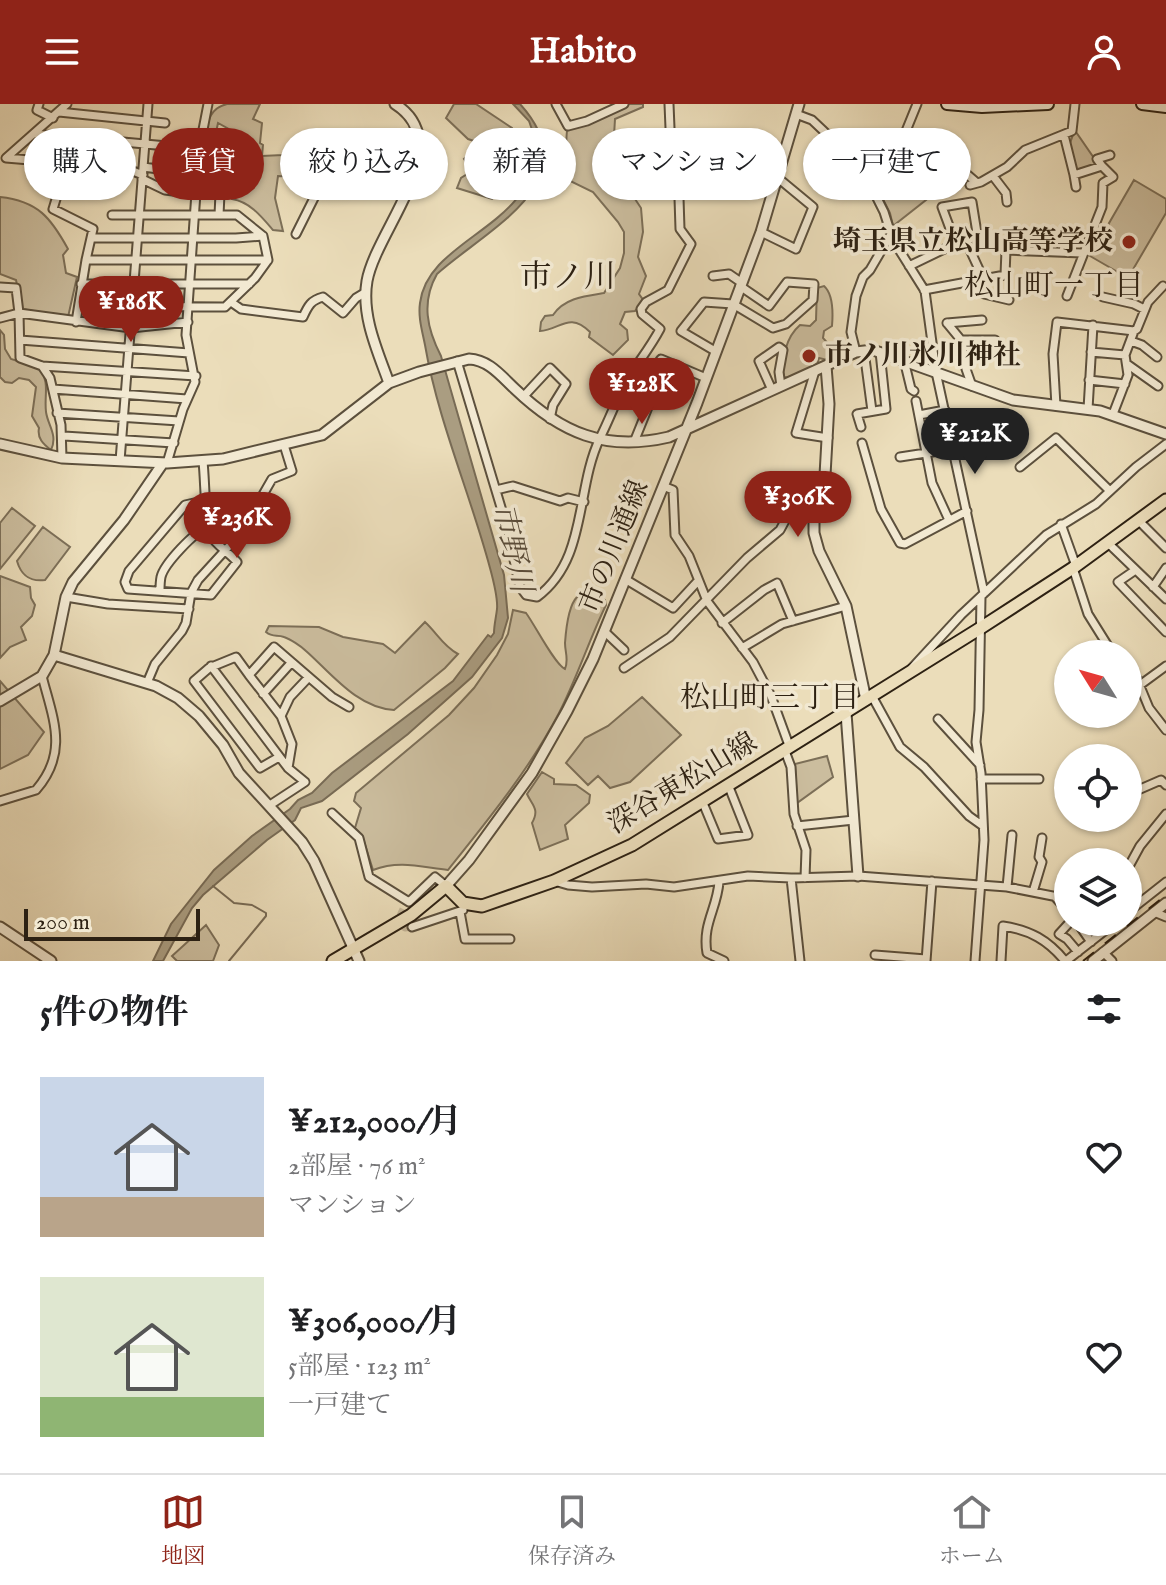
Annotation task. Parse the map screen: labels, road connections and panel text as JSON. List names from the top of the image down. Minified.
{"streets":{"main road":["深谷東松山線"],"street":["市の川通線"]},"districts":["市ノ川","松山町一丁目","松山町三丁目"],"water":["市野川"],"places":["埼玉県立松山高等学校","市ノ川氷川神社"],"scale_bar":"200 m","north":"top left","page":{"header":"Habito","chip":["購入","賃貸","絞り込み","新着","マンション","一戸建て"],"price":["¥186K","¥128K","¥212K","¥306K","¥236K"],"scale":"200 m","heading":"5件の物件","list":[{"name":"¥212,000/月","note":"2部屋 · 76 m² · マンション"},{"name":"¥306,000/月","note":"5部屋 · 123 m² · 一戸建て"}],"tabs":["地図","保存済み","ホーム"]}}
